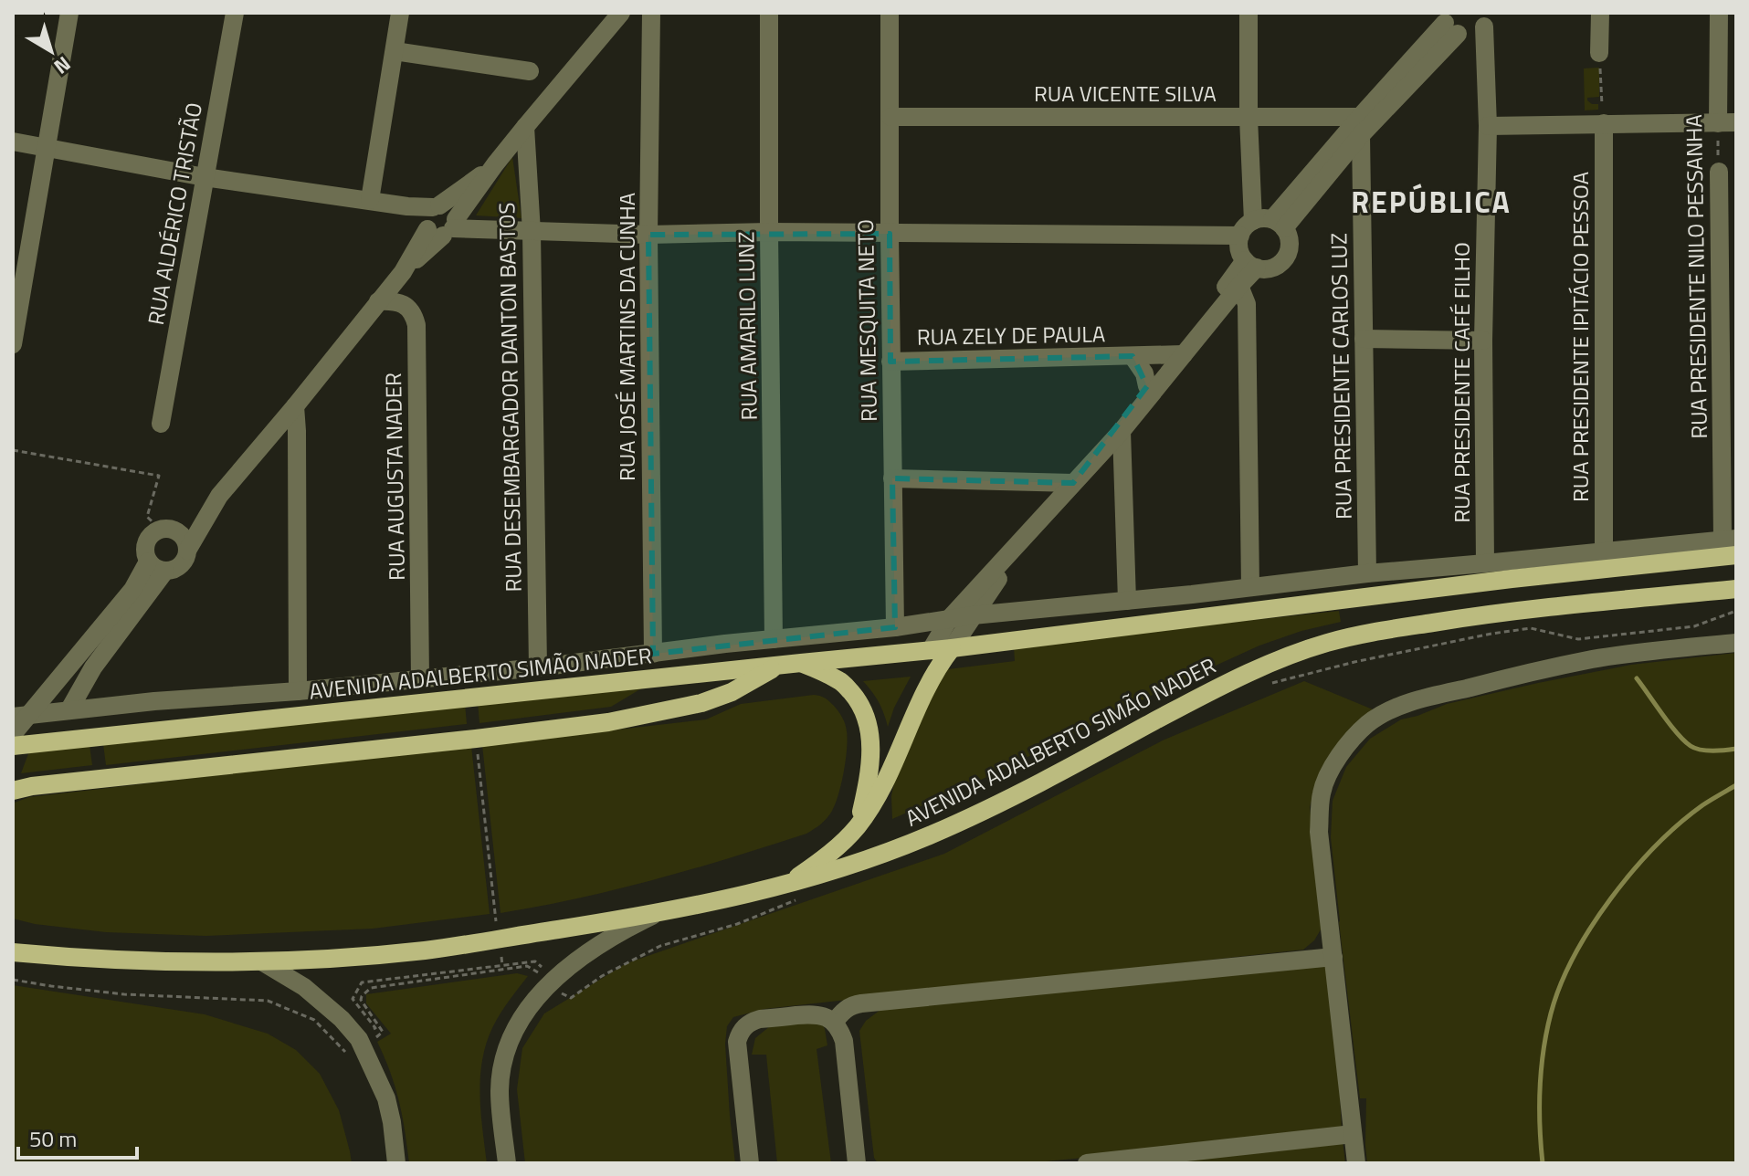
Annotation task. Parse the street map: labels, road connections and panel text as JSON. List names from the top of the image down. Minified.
{"streets":{"main road":["AVENIDA ADALBERTO SIMÃO NADER"],"street":["RUA VICENTE SILVA","RUA ALDÉRICO TRISTÃO","RUA PRESIDENTE NILO PESSANHA","RUA MESQUITA NETO","RUA AMARILO LUNZ","RUA ZELY DE PAULA","RUA JOSÉ MARTINS DA CUNHA","RUA PRESIDENTE IPITÁCIO PESSOA","RUA PRESIDENTE CARLOS LUZ","RUA PRESIDENTE CAFÉ FILHO","RUA DESEMBARGADOR DANTON BASTOS","RUA AUGUSTA NADER"]},"crossings":[["RUA VICENTE SILVA","RUA MESQUITA NETO"],["RUA VICENTE SILVA","RUA PRESIDENTE CARLOS LUZ"],["RUA PRESIDENTE NILO PESSANHA","AVENIDA ADALBERTO SIMÃO NADER"],["RUA MESQUITA NETO","RUA ZELY DE PAULA"],["RUA MESQUITA NETO","AVENIDA ADALBERTO SIMÃO NADER"],["RUA AMARILO LUNZ","AVENIDA ADALBERTO SIMÃO NADER"],["RUA JOSÉ MARTINS DA CUNHA","AVENIDA ADALBERTO SIMÃO NADER"],["RUA PRESIDENTE IPITÁCIO PESSOA","AVENIDA ADALBERTO SIMÃO NADER"],["RUA PRESIDENTE CARLOS LUZ","AVENIDA ADALBERTO SIMÃO NADER"],["RUA PRESIDENTE CAFÉ FILHO","AVENIDA ADALBERTO SIMÃO NADER"],["RUA DESEMBARGADOR DANTON BASTOS","AVENIDA ADALBERTO SIMÃO NADER"],["RUA AUGUSTA NADER","AVENIDA ADALBERTO SIMÃO NADER"]],"districts":["REPÚBLICA"],"scale_bar":"50 m","north":"bottom right"}
